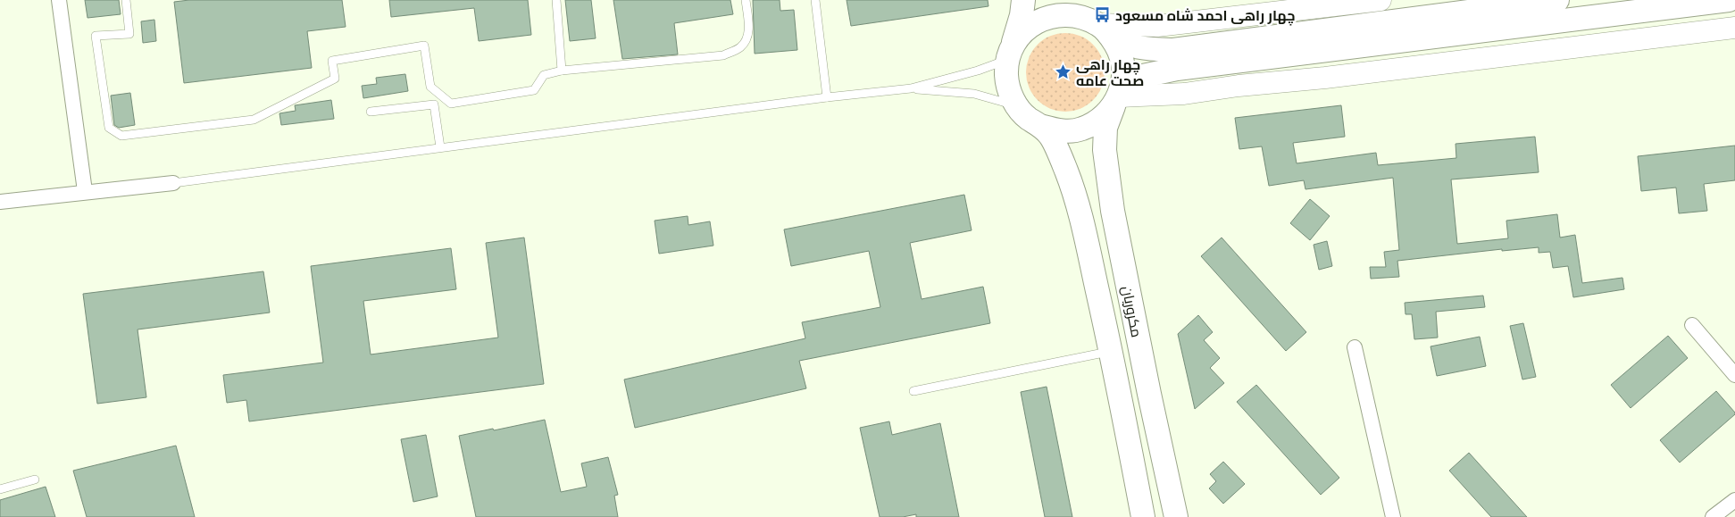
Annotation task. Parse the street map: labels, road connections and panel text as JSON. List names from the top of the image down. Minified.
{"streets":{"main road":["مکروریان"]},"places":{"bus stop":["چهار راهی احمد شاه مسعود"],"place":["چهار راهی صحت عامه"]}}
